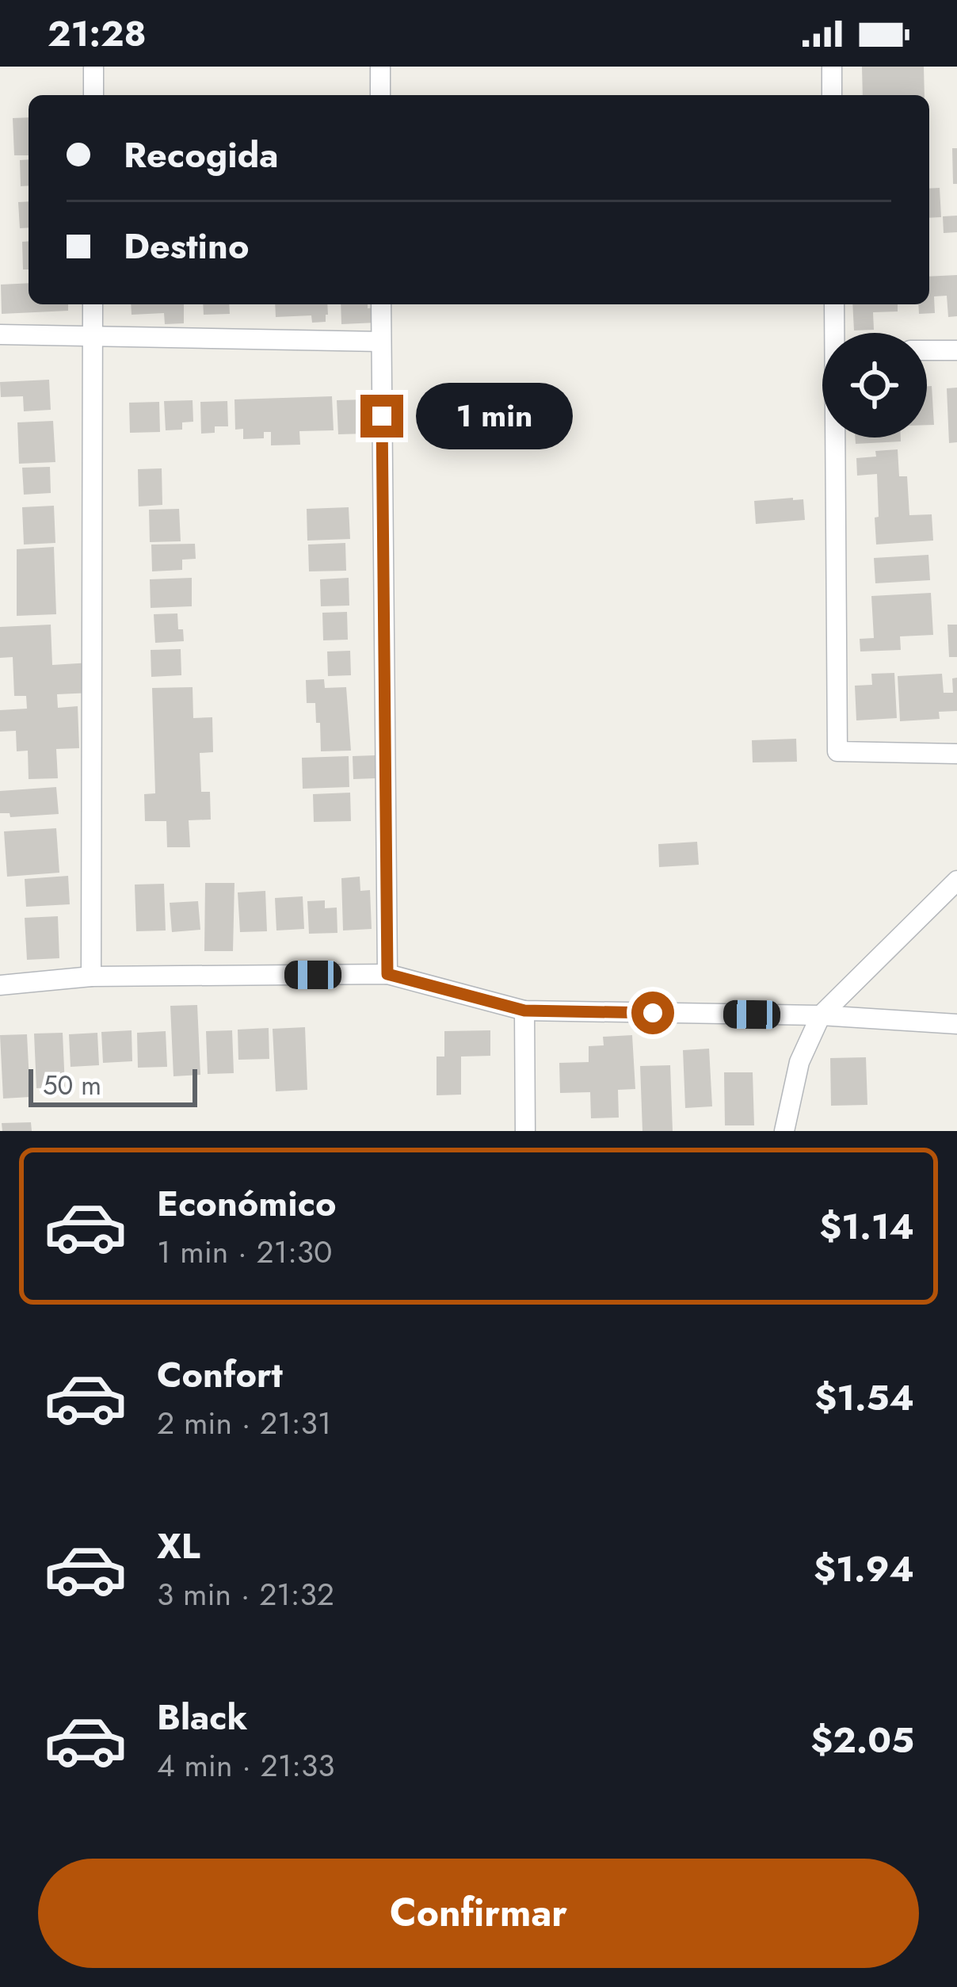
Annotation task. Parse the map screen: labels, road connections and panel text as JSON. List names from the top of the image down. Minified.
{"scale_bar":"50 m","page":{"status":"21:28","banner":["Recogida","Destino"],"bubble":"1 min","scale":"50 m","list":[{"name":"Económico","note":"1 min · 21:30","value":"$1.14"},{"name":"Confort","note":"2 min · 21:31","value":"$1.54"},{"name":"XL","note":"3 min · 21:32","value":"$1.94"},{"name":"Black","note":"4 min · 21:33","value":"$2.05"}],"buttons":"Confirmar"}}
